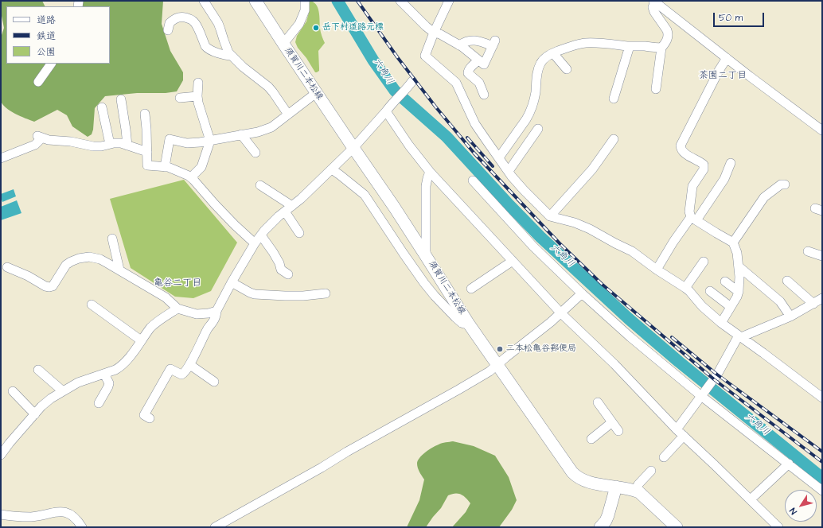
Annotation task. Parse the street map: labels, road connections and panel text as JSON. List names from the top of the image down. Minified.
{"streets":{"main road":["須賀川二本松線"]},"districts":["茶園二丁目","亀谷二丁目"],"water":["六角川"],"places":["岳下村道路元標","二本松亀谷郵便局"],"legend":["道路","鉄道","公園"],"scale_bar":"50 m","north":"bottom left"}
